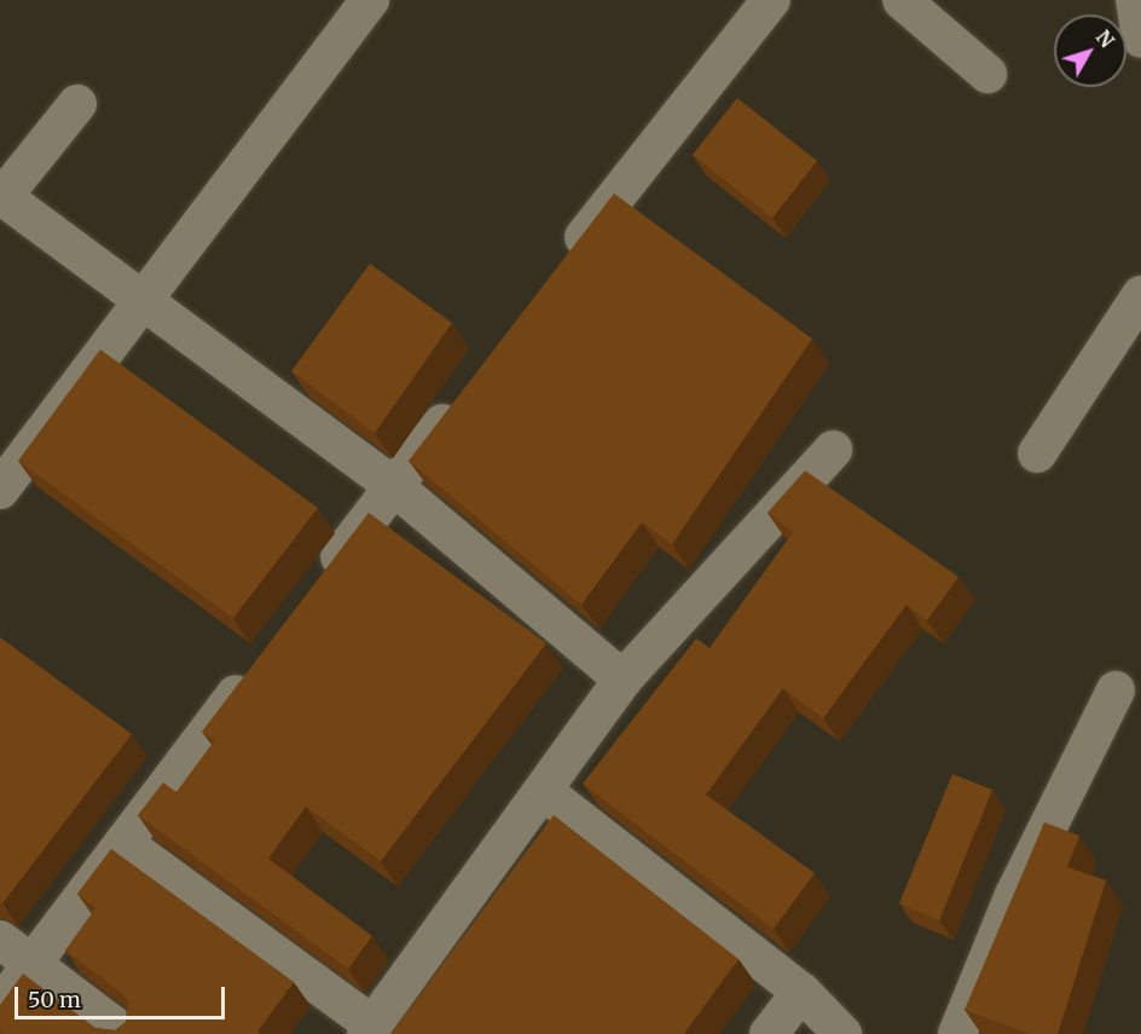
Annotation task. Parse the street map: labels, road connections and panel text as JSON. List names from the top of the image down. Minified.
{"scale_bar":"50 m","north":"top right"}
